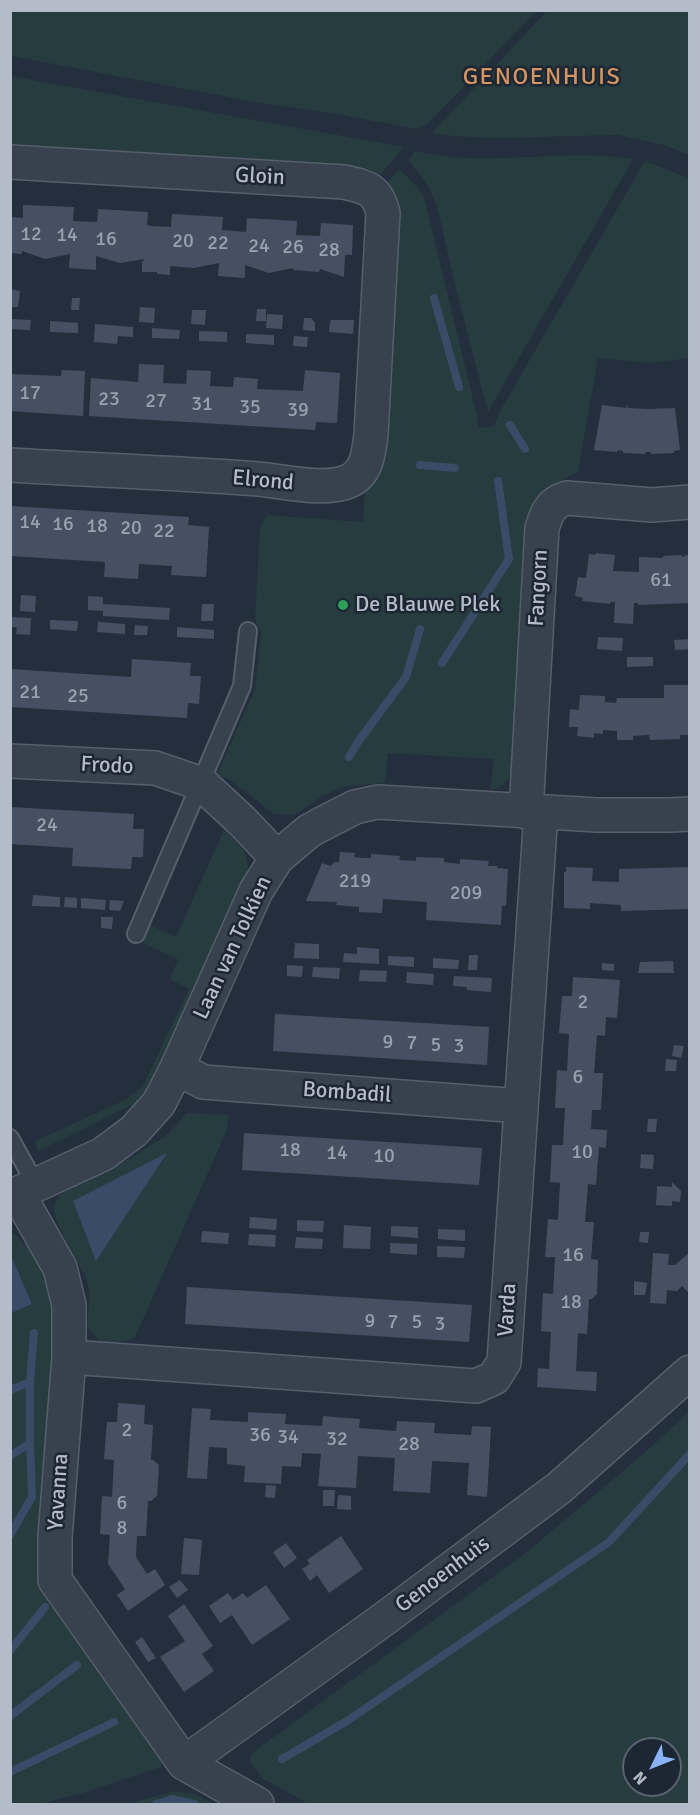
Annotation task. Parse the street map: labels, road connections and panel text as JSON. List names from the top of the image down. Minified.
{"streets":{"street":["Gloin","Elrond","Fangorn","Frodo","Laan van Tolkien","Bombadil","Varda","Yavanna","Genoenhuis"]},"crossings":[["Gloin","Elrond"],["Fangorn","Laan van Tolkien"],["Fangorn","Varda"],["Frodo","Laan van Tolkien"],["Laan van Tolkien","Bombadil"],["Laan van Tolkien","Varda"],["Laan van Tolkien","Yavanna"],["Bombadil","Varda"],["Varda","Yavanna"],["Yavanna","Genoenhuis"]],"districts":["GENOENHUIS"],"places":["De Blauwe Plek"],"house_numbers":["12","14","16","20","22","24","26","28","17","23","27","31","35","39","14","16","18","20","22","61","21","25","24","219","209","2","9","7","5","3","6","18","10","14","10","16","18","9","7","5","3","2","36","34","32","28","6","8"],"north":"bottom left"}
